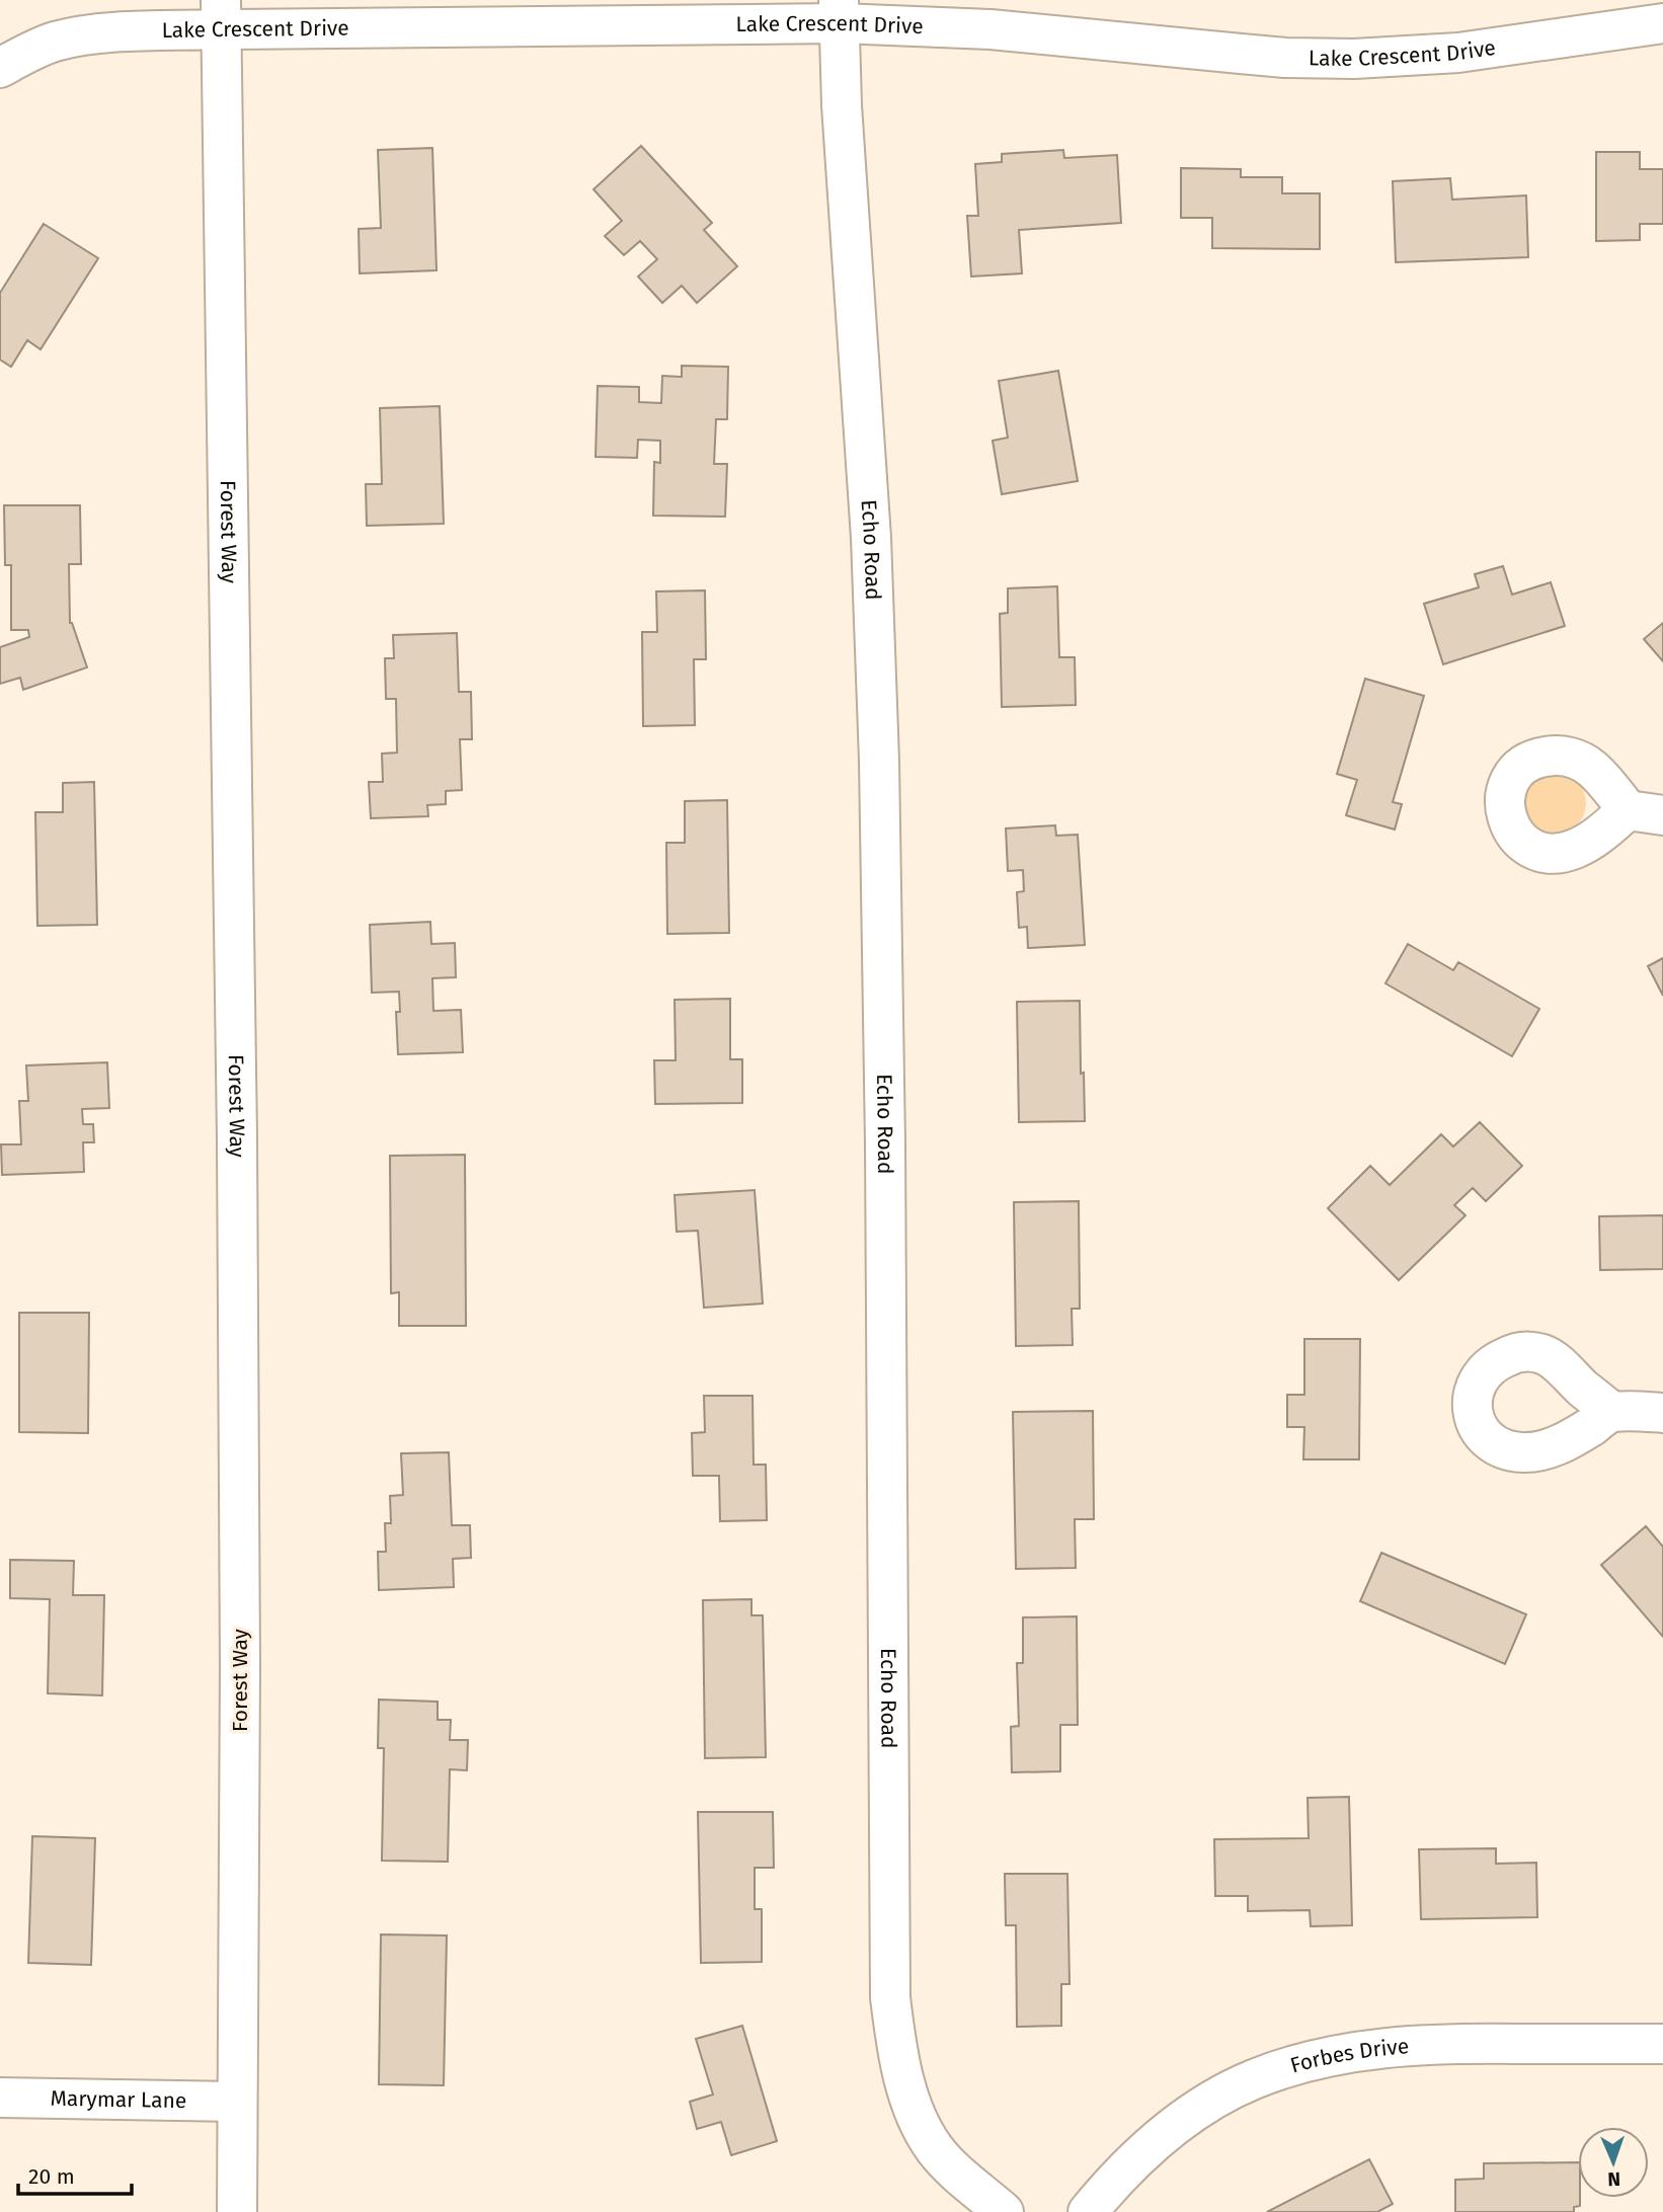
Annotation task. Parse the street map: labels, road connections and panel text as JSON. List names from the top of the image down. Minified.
{"streets":{"street":["Lake Crescent Drive","Forest Way","Echo Road","Forbes Drive","Marymar Lane"]},"crossings":[["Lake Crescent Drive","Forest Way"],["Lake Crescent Drive","Echo Road"],["Forest Way","Marymar Lane"]],"scale_bar":"20 m","north":"bottom"}
